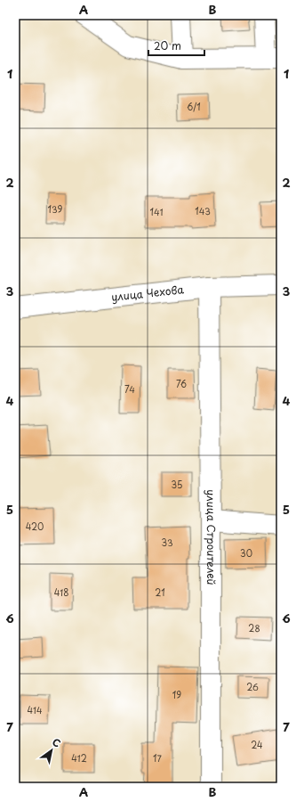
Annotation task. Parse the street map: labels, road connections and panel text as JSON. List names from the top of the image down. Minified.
{"streets":{"street":["улица Чехова","улица Строителей"]},"crossings":[["улица Чехова","улица Строителей"]],"house_numbers":["6/1","139","143","141","76","74","35","420","33","30","418","21","28","26","19","414","24","412","17"],"scale_bar":"20 m","north":"top right","grid":{"columns":["A","B"],"rows":["1","2","3","4","5","6","7"]}}
